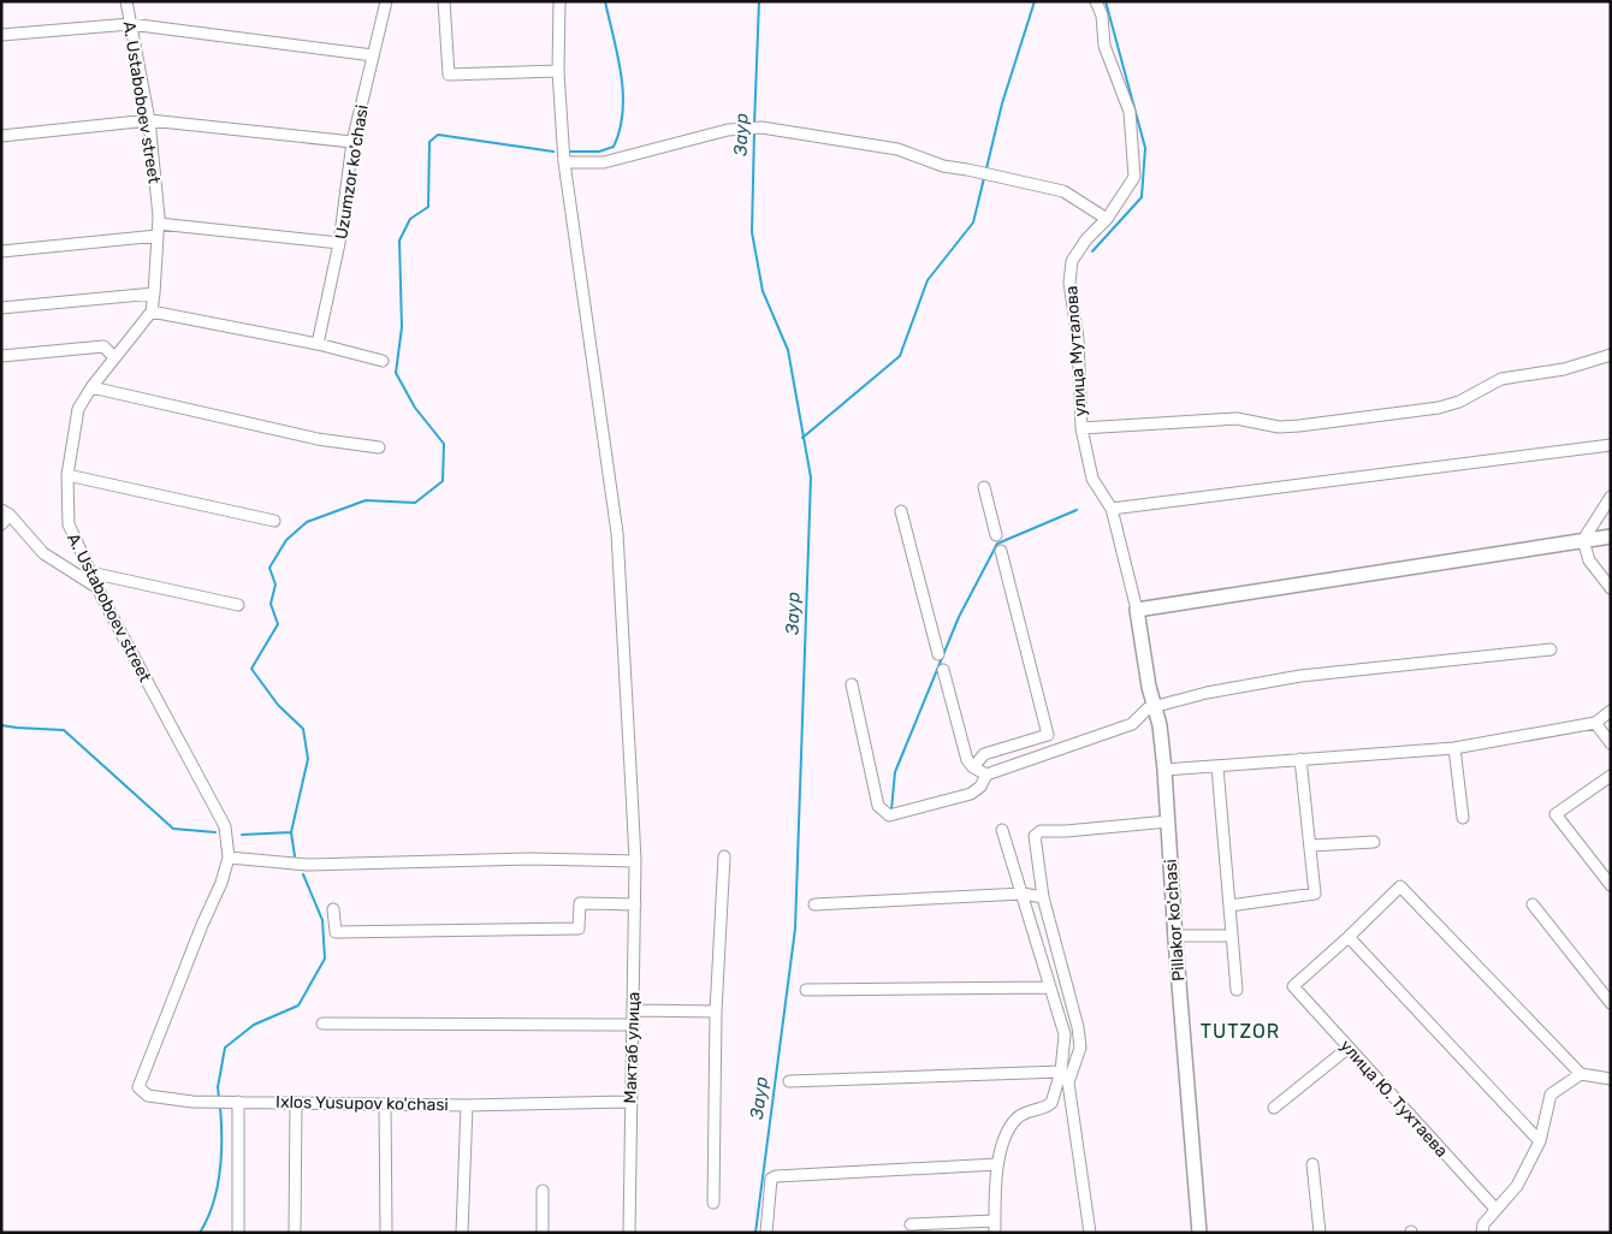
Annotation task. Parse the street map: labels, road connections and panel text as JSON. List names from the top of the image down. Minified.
{"streets":{"street":["A. Ustaboboev street","Uzumzor ko'chasi","улица Муталова","Pillakor ko'chasi","Мактаб улица","улица Ю. Тухтаева","Ixlos Yusupov ko'chasi"]},"crossings":[["A. Ustaboboev street","Ixlos Yusupov ko'chasi"],["улица Муталова","Pillakor ko'chasi"]],"districts":["TUTZOR"],"water":["Заур"]}
